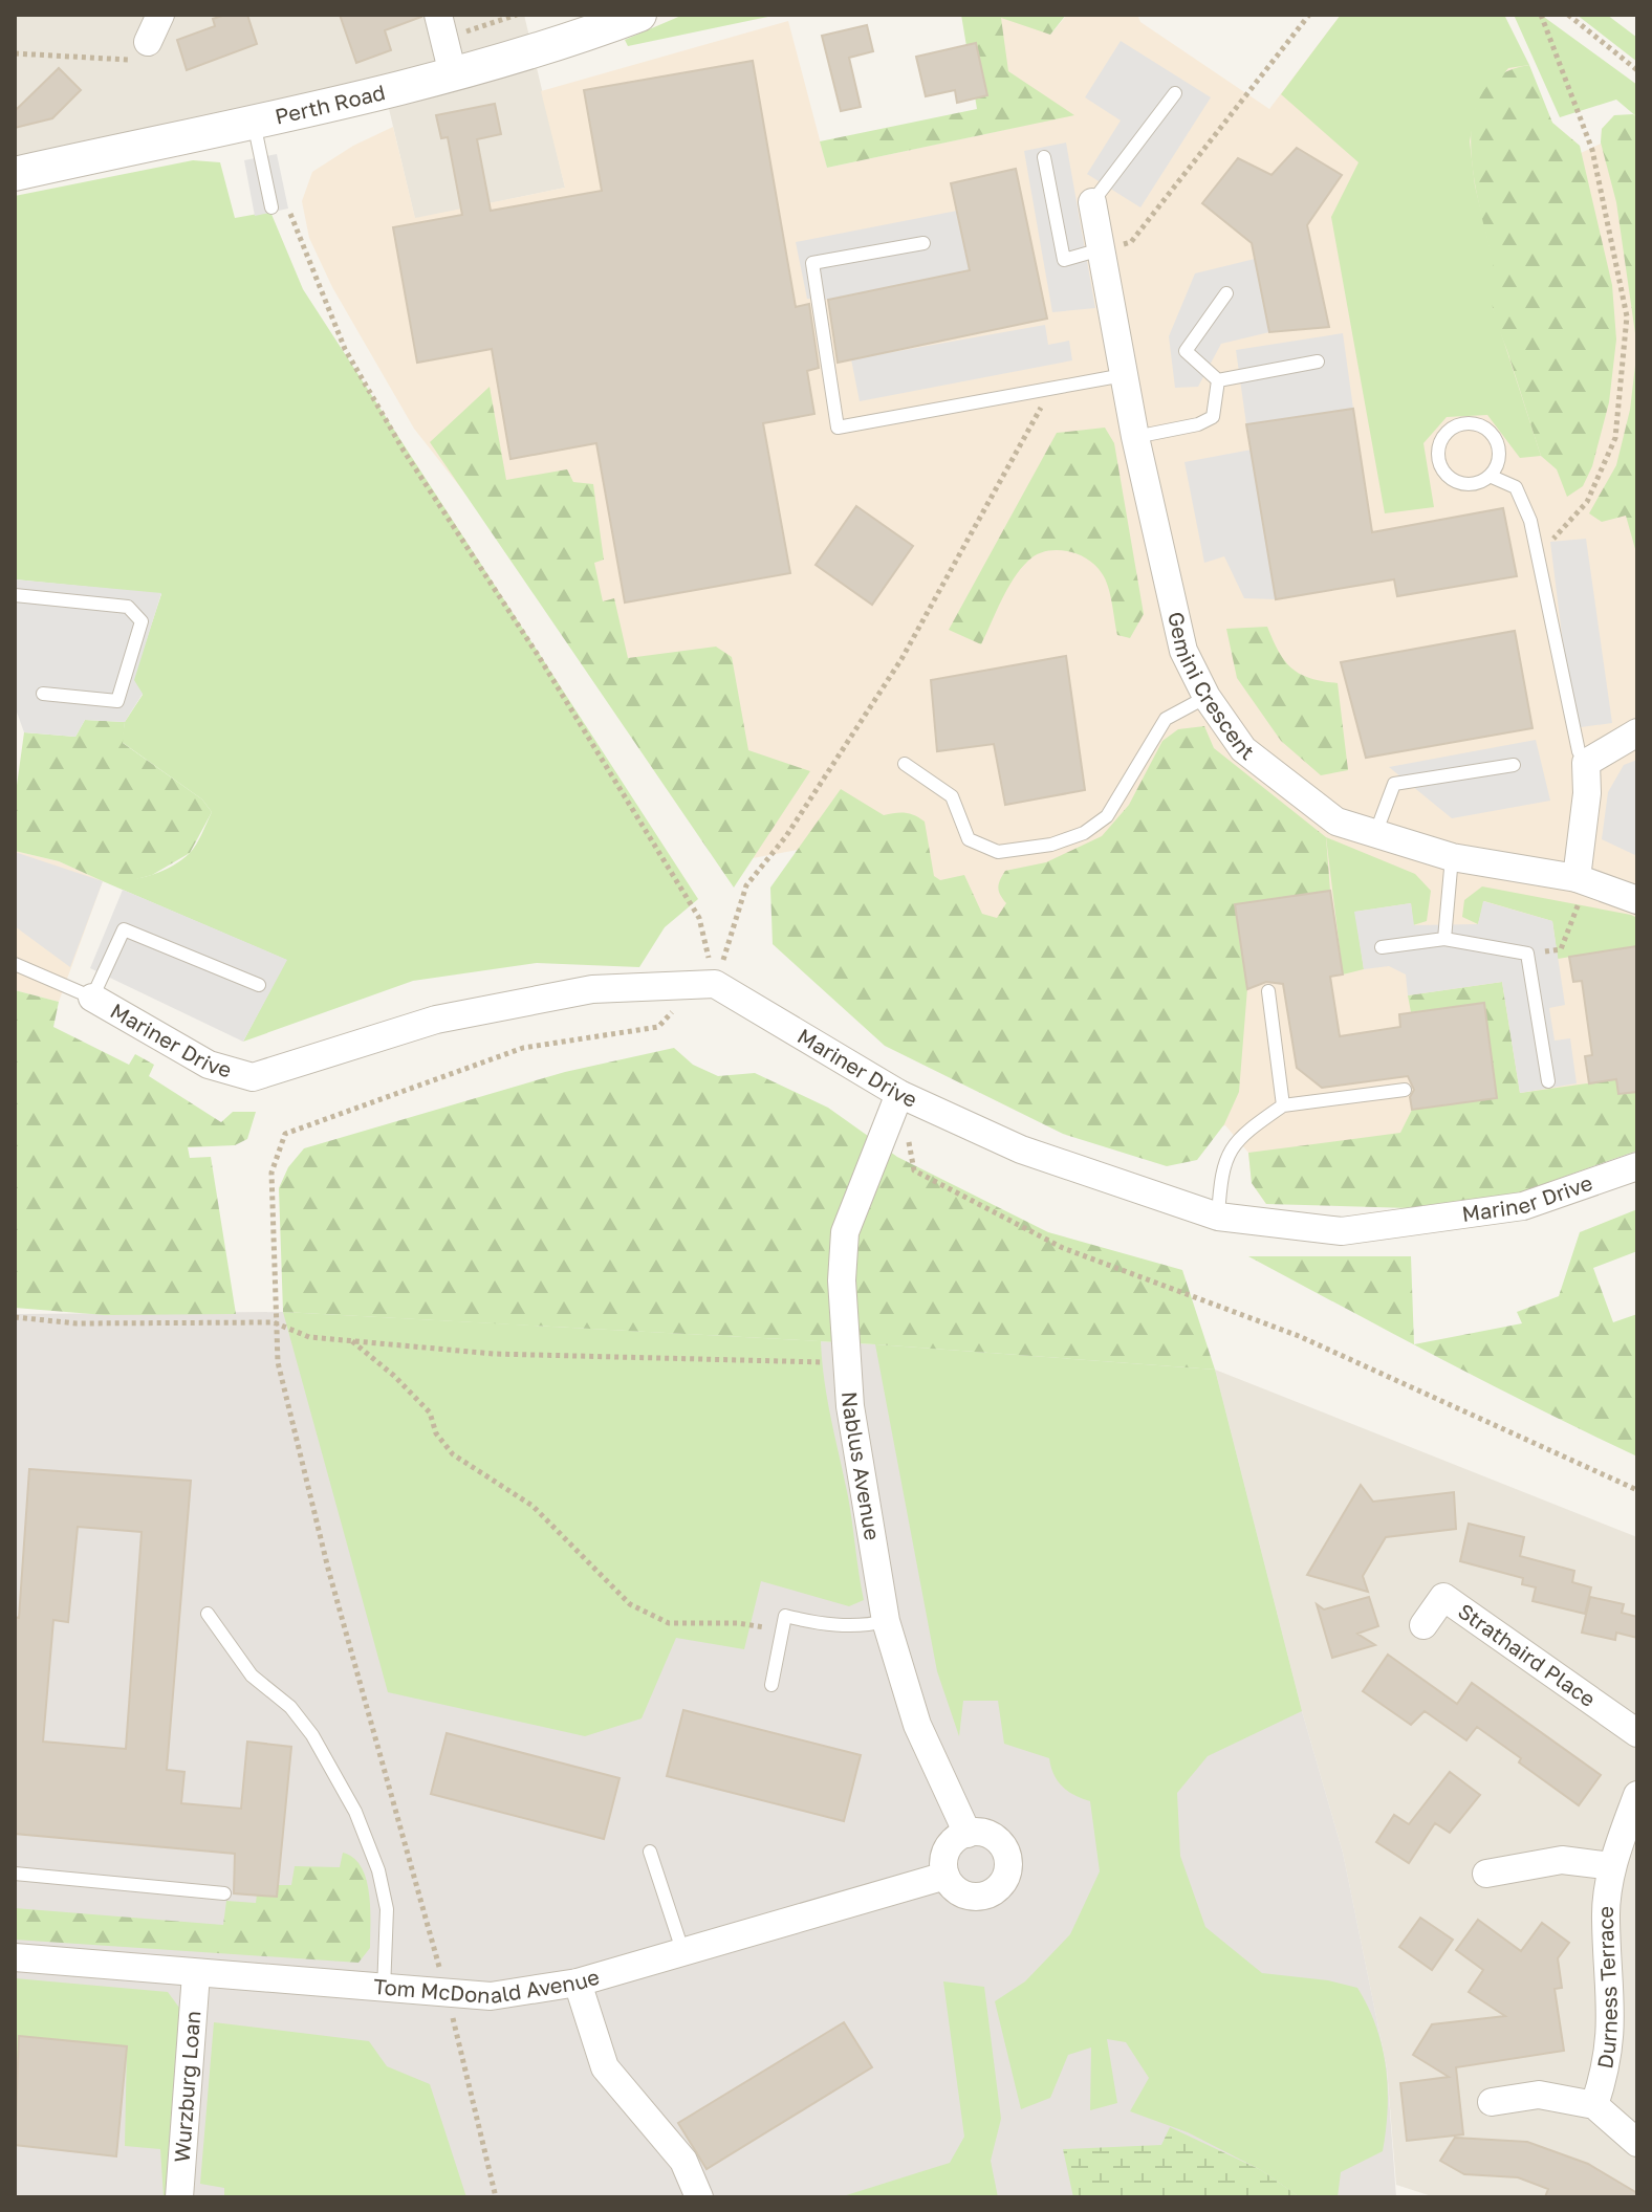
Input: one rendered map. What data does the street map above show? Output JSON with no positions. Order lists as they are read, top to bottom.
{
  "streets": {
    "street": [
      "Perth Road",
      "Gemini Crescent",
      "Mariner Drive",
      "Nablus Avenue",
      "Strathaird Place",
      "Tom McDonald Avenue",
      "Durness Terrace",
      "Wurzburg Loan"
    ]
  },
  "crossings": [
    ["Mariner Drive", "Nablus Avenue"],
    ["Nablus Avenue", "Tom McDonald Avenue"],
    ["Tom McDonald Avenue", "Wurzburg Loan"]
  ]
}
